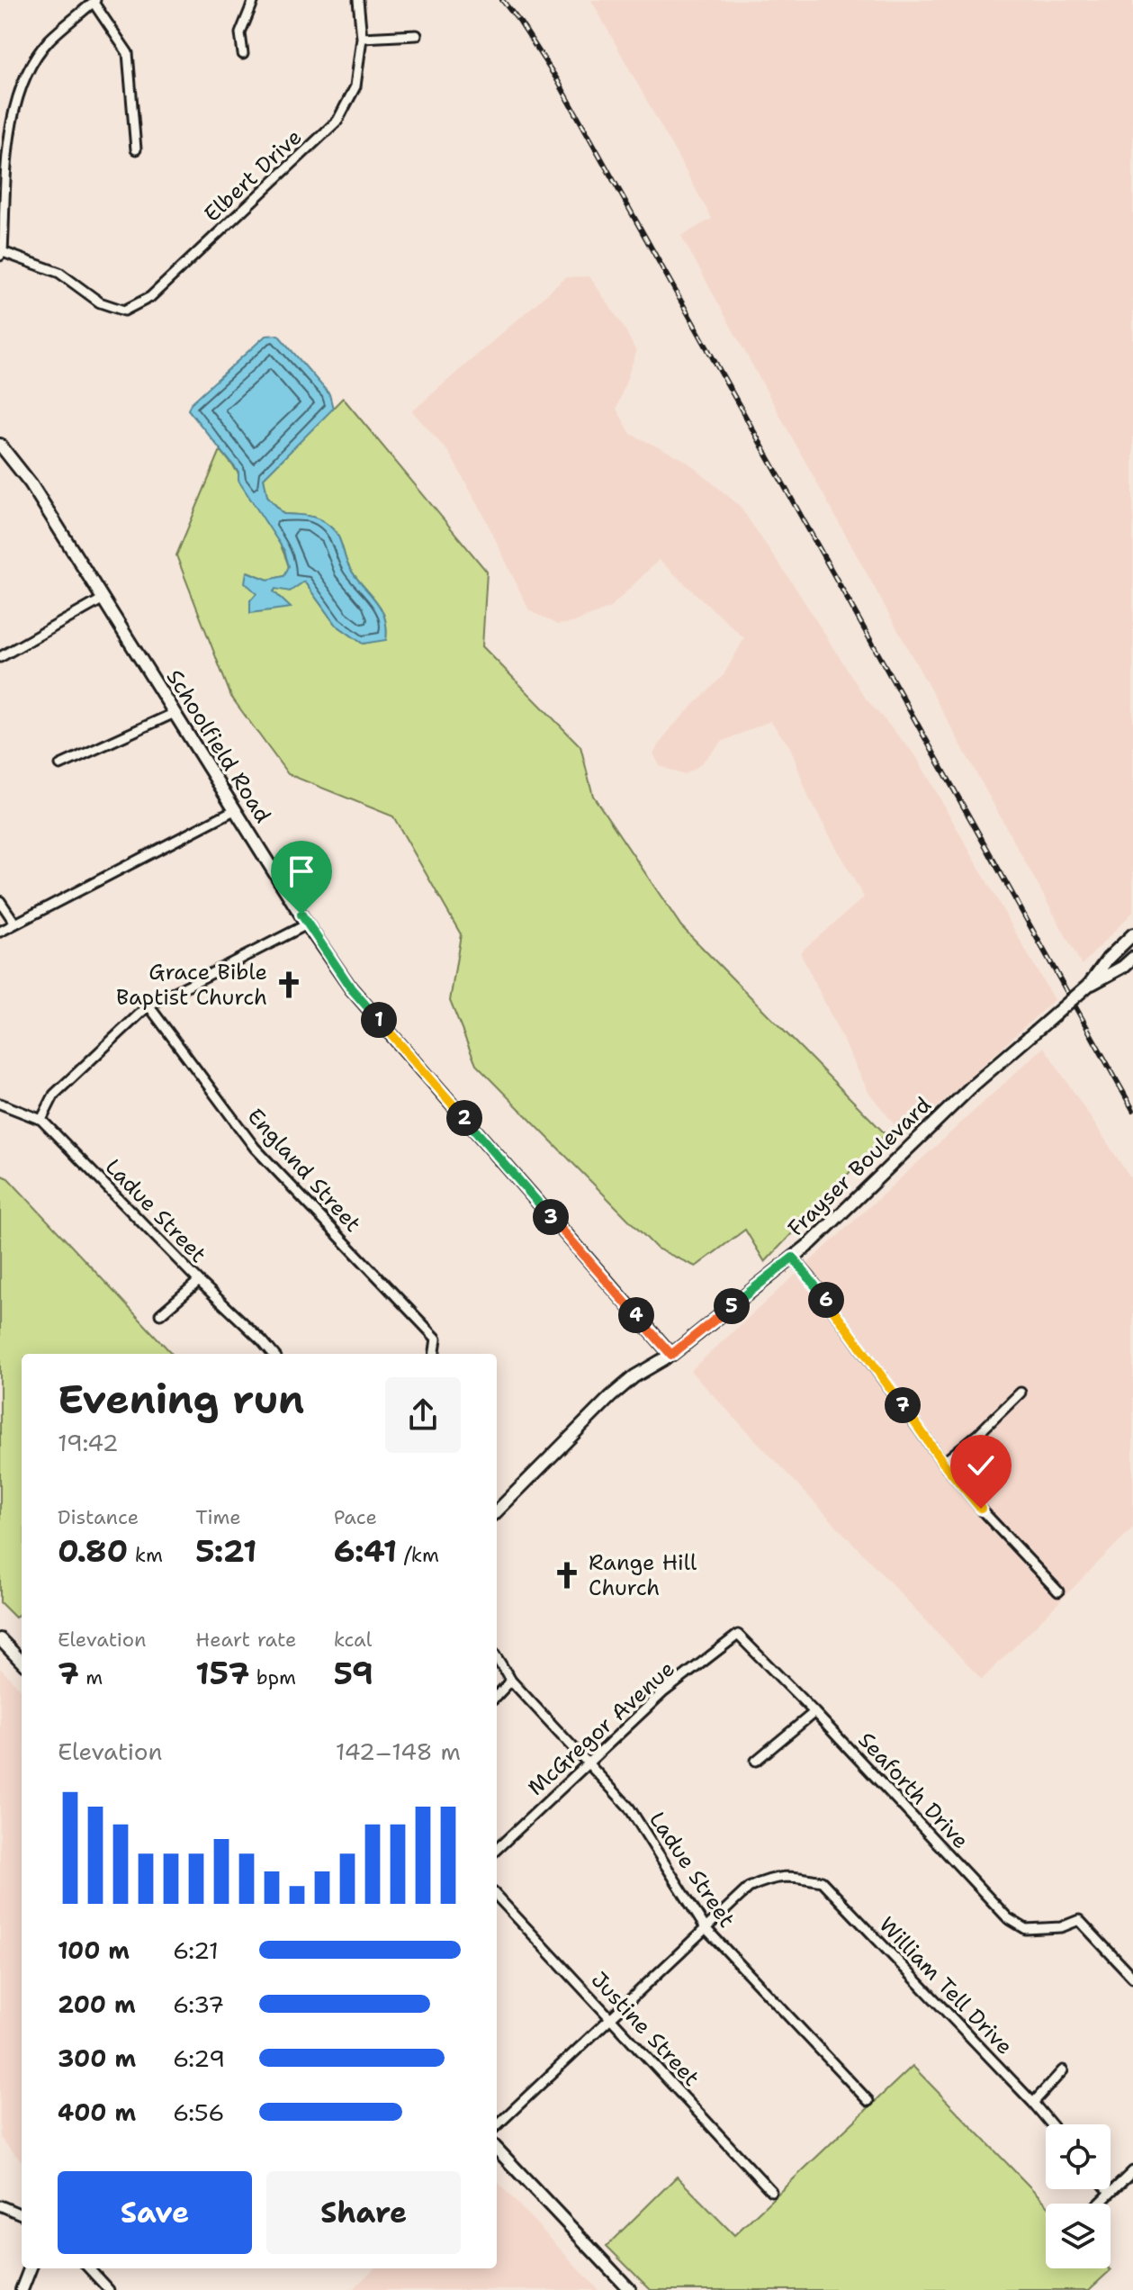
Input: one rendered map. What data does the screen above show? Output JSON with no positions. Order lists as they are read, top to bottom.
{
  "streets": {
    "main road": ["Schoolfield Road", "Frayser Boulevard"],
    "street": [
      "Elbert Drive",
      "England Street",
      "Ladue Street",
      "McGregor Avenue",
      "Seaforth Drive",
      "William Tell Drive",
      "Justine Street"
    ]
  },
  "crossings": [
    ["Schoolfield Road", "Frayser Boulevard"],
    ["Ladue Street", "McGregor Avenue"],
    ["Ladue Street", "William Tell Drive"],
    ["McGregor Avenue", "Seaforth Drive"]
  ],
  "places": {
    "church": ["Grace Bible Baptist Church", "Range Hill Church"]
  },
  "page": {
    "pins": [
      "1",
      "2",
      "3",
      "6",
      "5",
      "4",
      "7"
    ],
    "heading": ["Evening run", "19:42"],
    "stats": [
      ["Distance", "0.80 km"],
      ["Time", "5:21"],
      ["Pace", "6:41 /km"],
      ["Elevation", "7 m"],
      ["Heart rate", "157 bpm"],
      ["kcal", "59"]
    ],
    "chart": ["Elevation", "142–148 m"],
    "list": [
      {
        "name": "100 m",
        "note": "6:21"
      },
      {
        "name": "200 m",
        "note": "6:37"
      },
      {
        "name": "300 m",
        "note": "6:29"
      },
      {
        "name": "400 m",
        "note": "6:56"
      }
    ],
    "buttons": ["Save", "Share"]
  }
}
